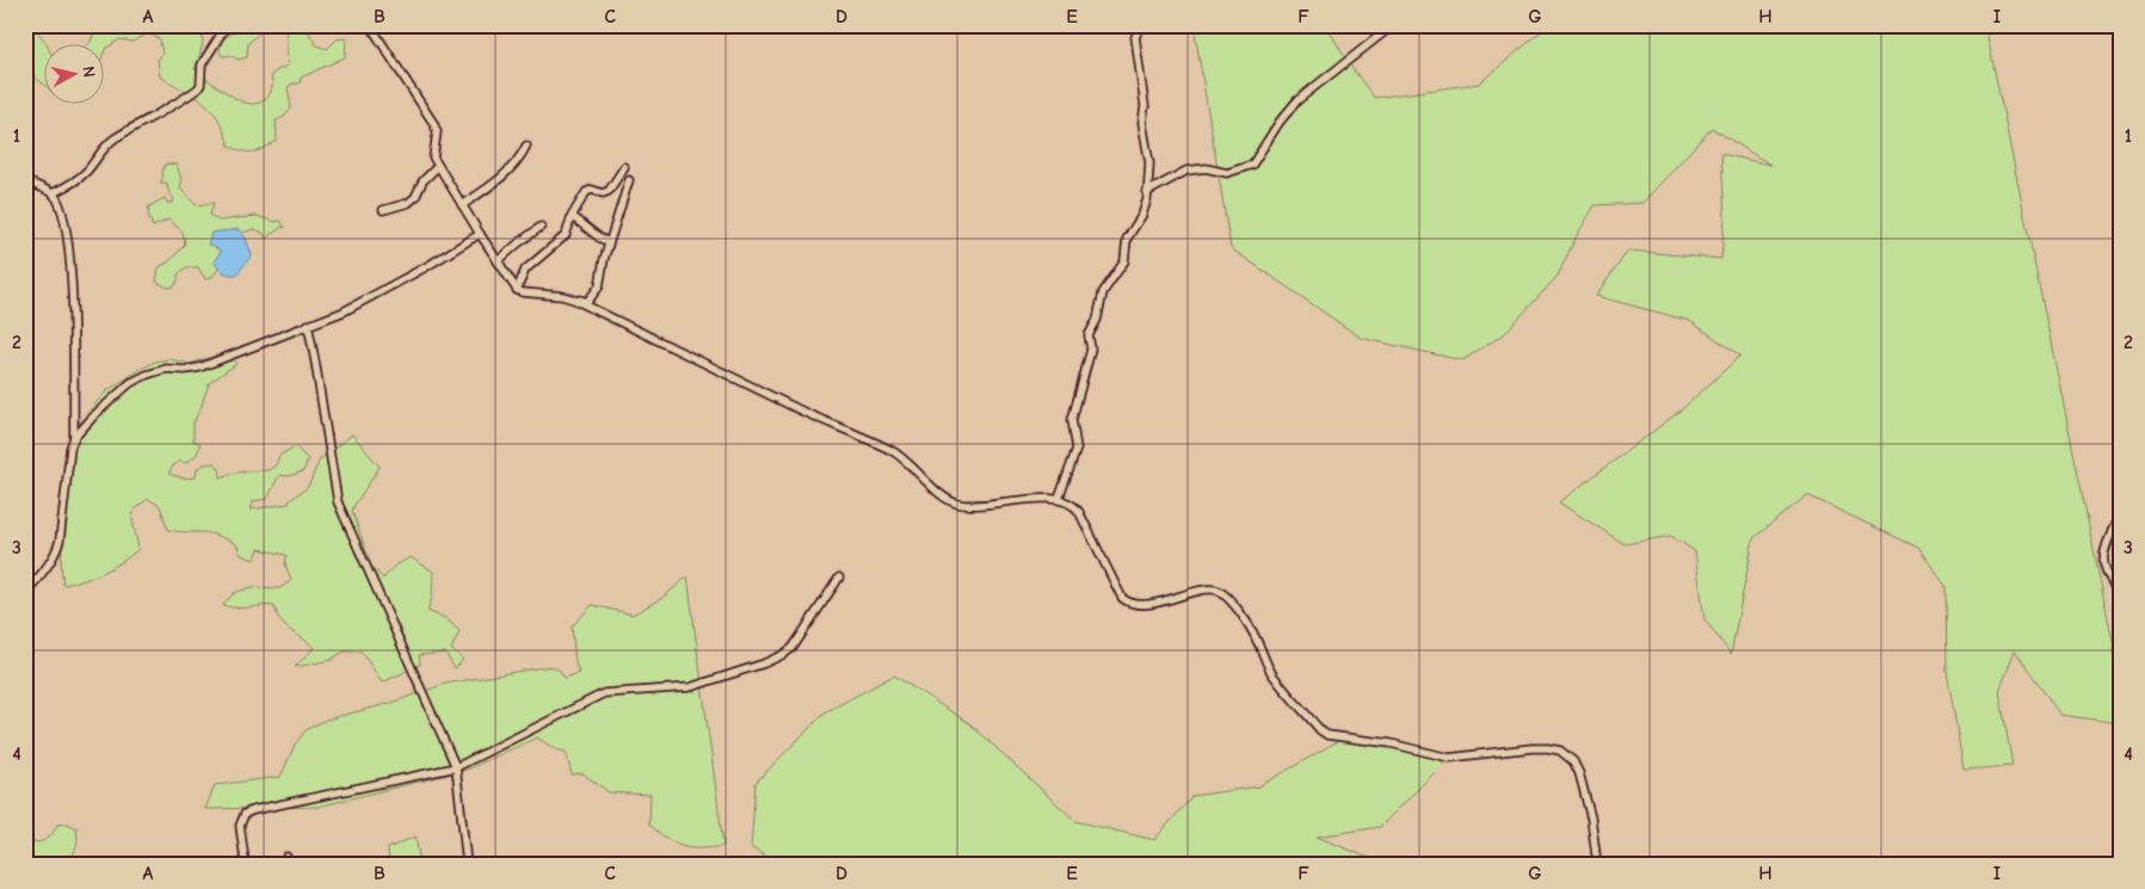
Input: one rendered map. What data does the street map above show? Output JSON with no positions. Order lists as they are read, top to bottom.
{
  "north": "right",
  "grid": {
    "columns": [
      "A",
      "B",
      "C",
      "D",
      "E",
      "F",
      "G",
      "H",
      "I"
    ],
    "rows": [
      "1",
      "2",
      "3",
      "4"
    ]
  }
}
